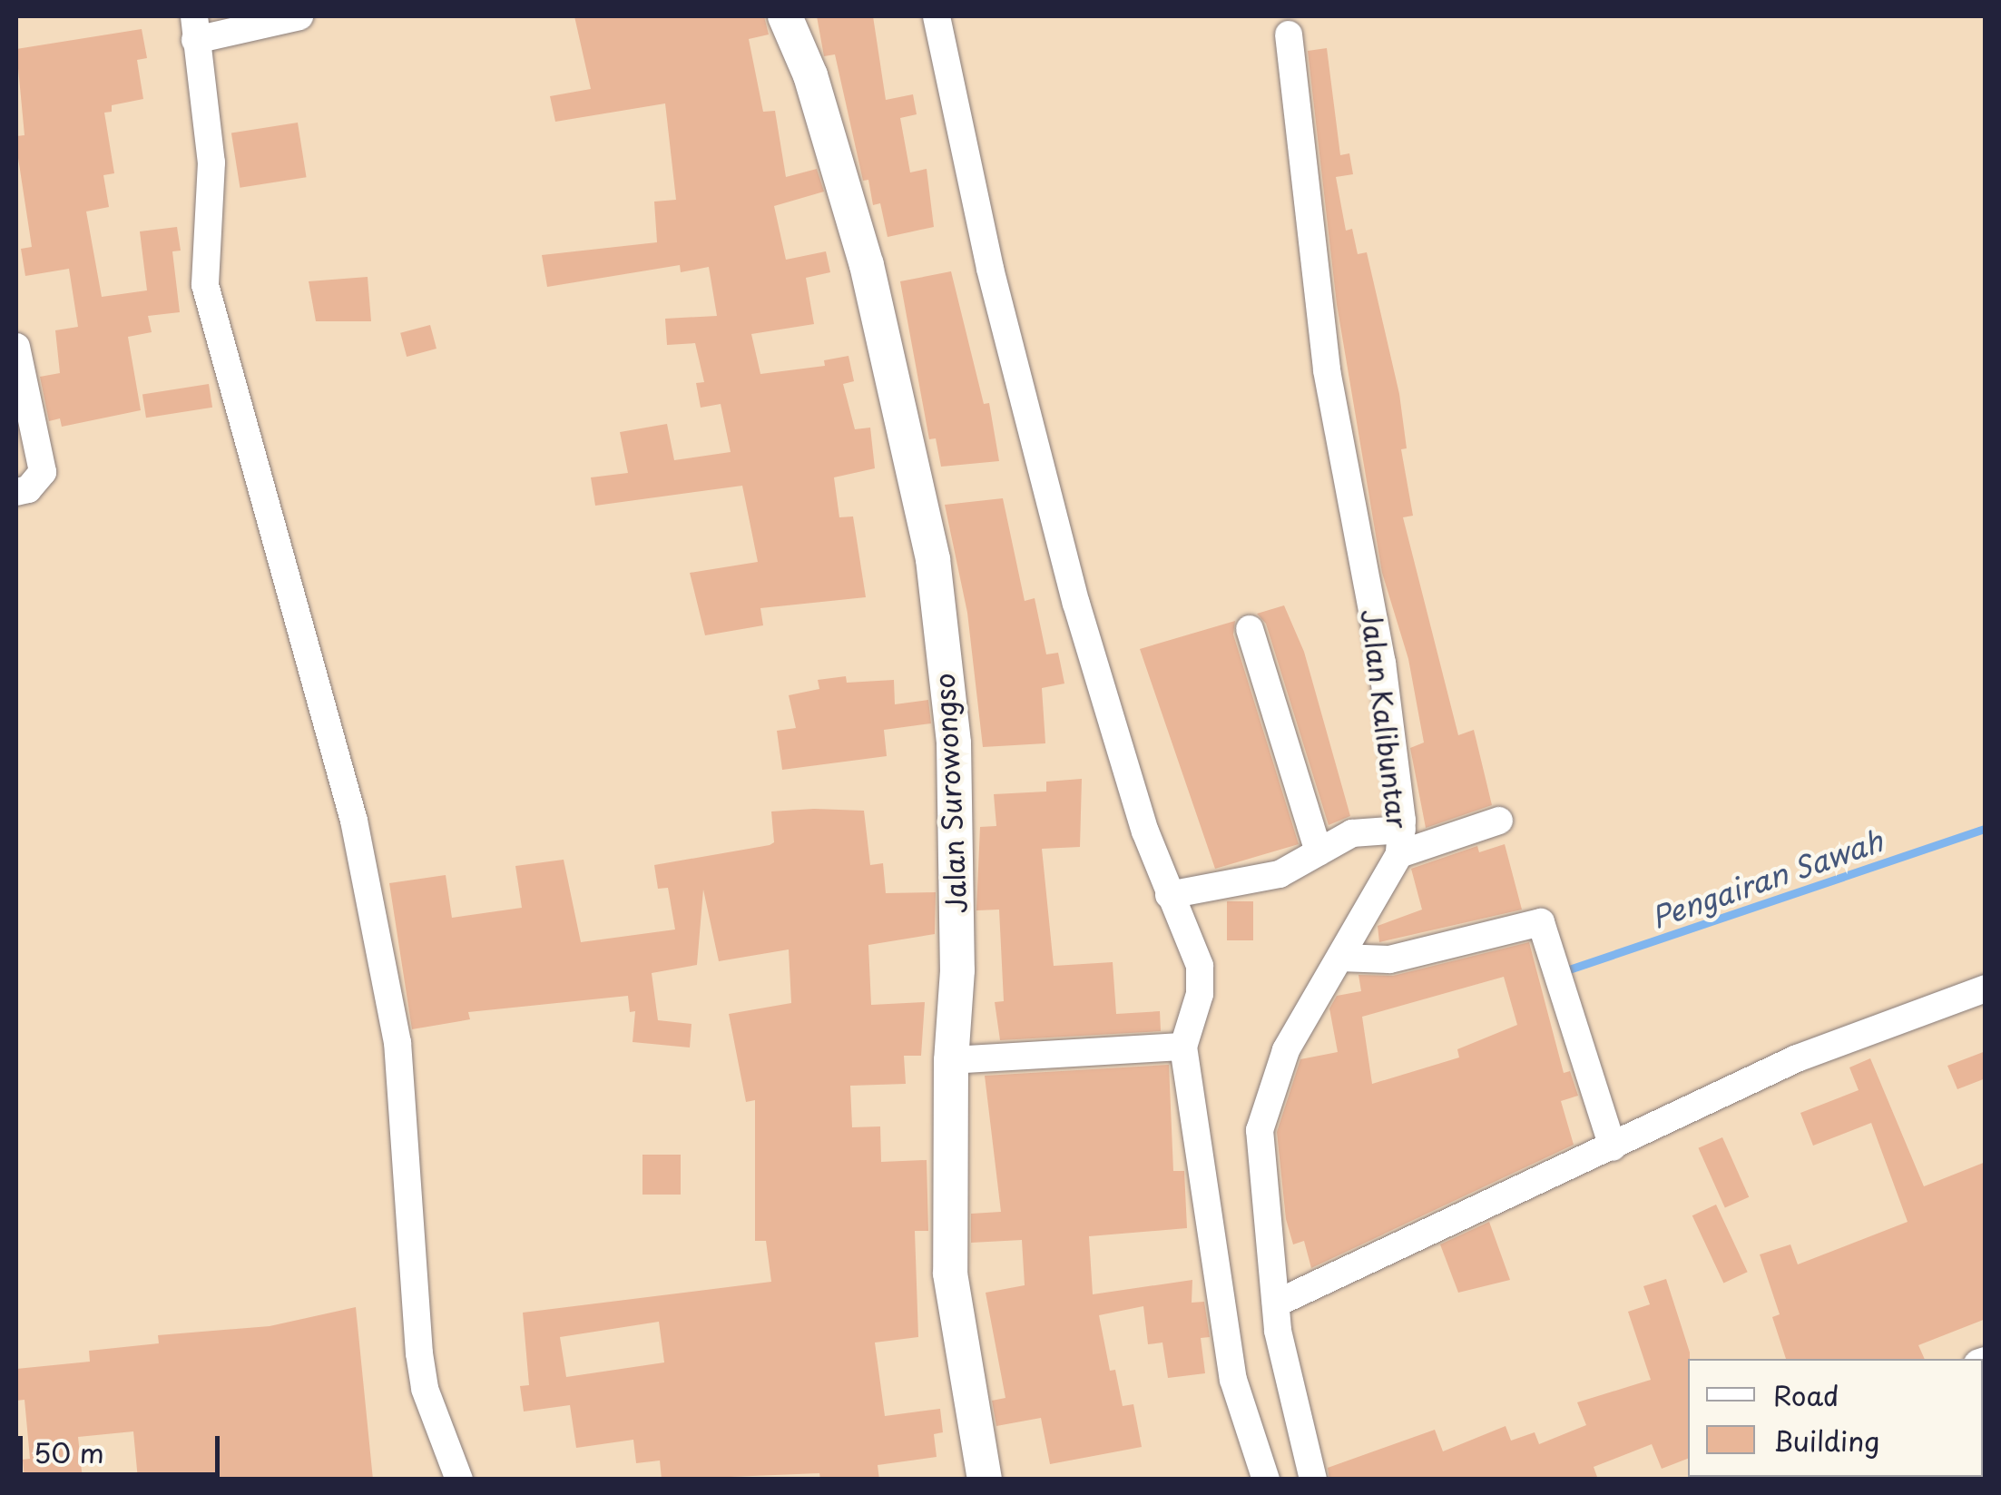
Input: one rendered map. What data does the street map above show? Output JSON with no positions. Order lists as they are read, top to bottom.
{
  "streets": {
    "street": ["Jalan Kalibuntar", "Jalan Surowongso"]
  },
  "water": ["Pengairan Sawah"],
  "legend": ["Road", "Building"],
  "scale_bar": "50 m"
}
